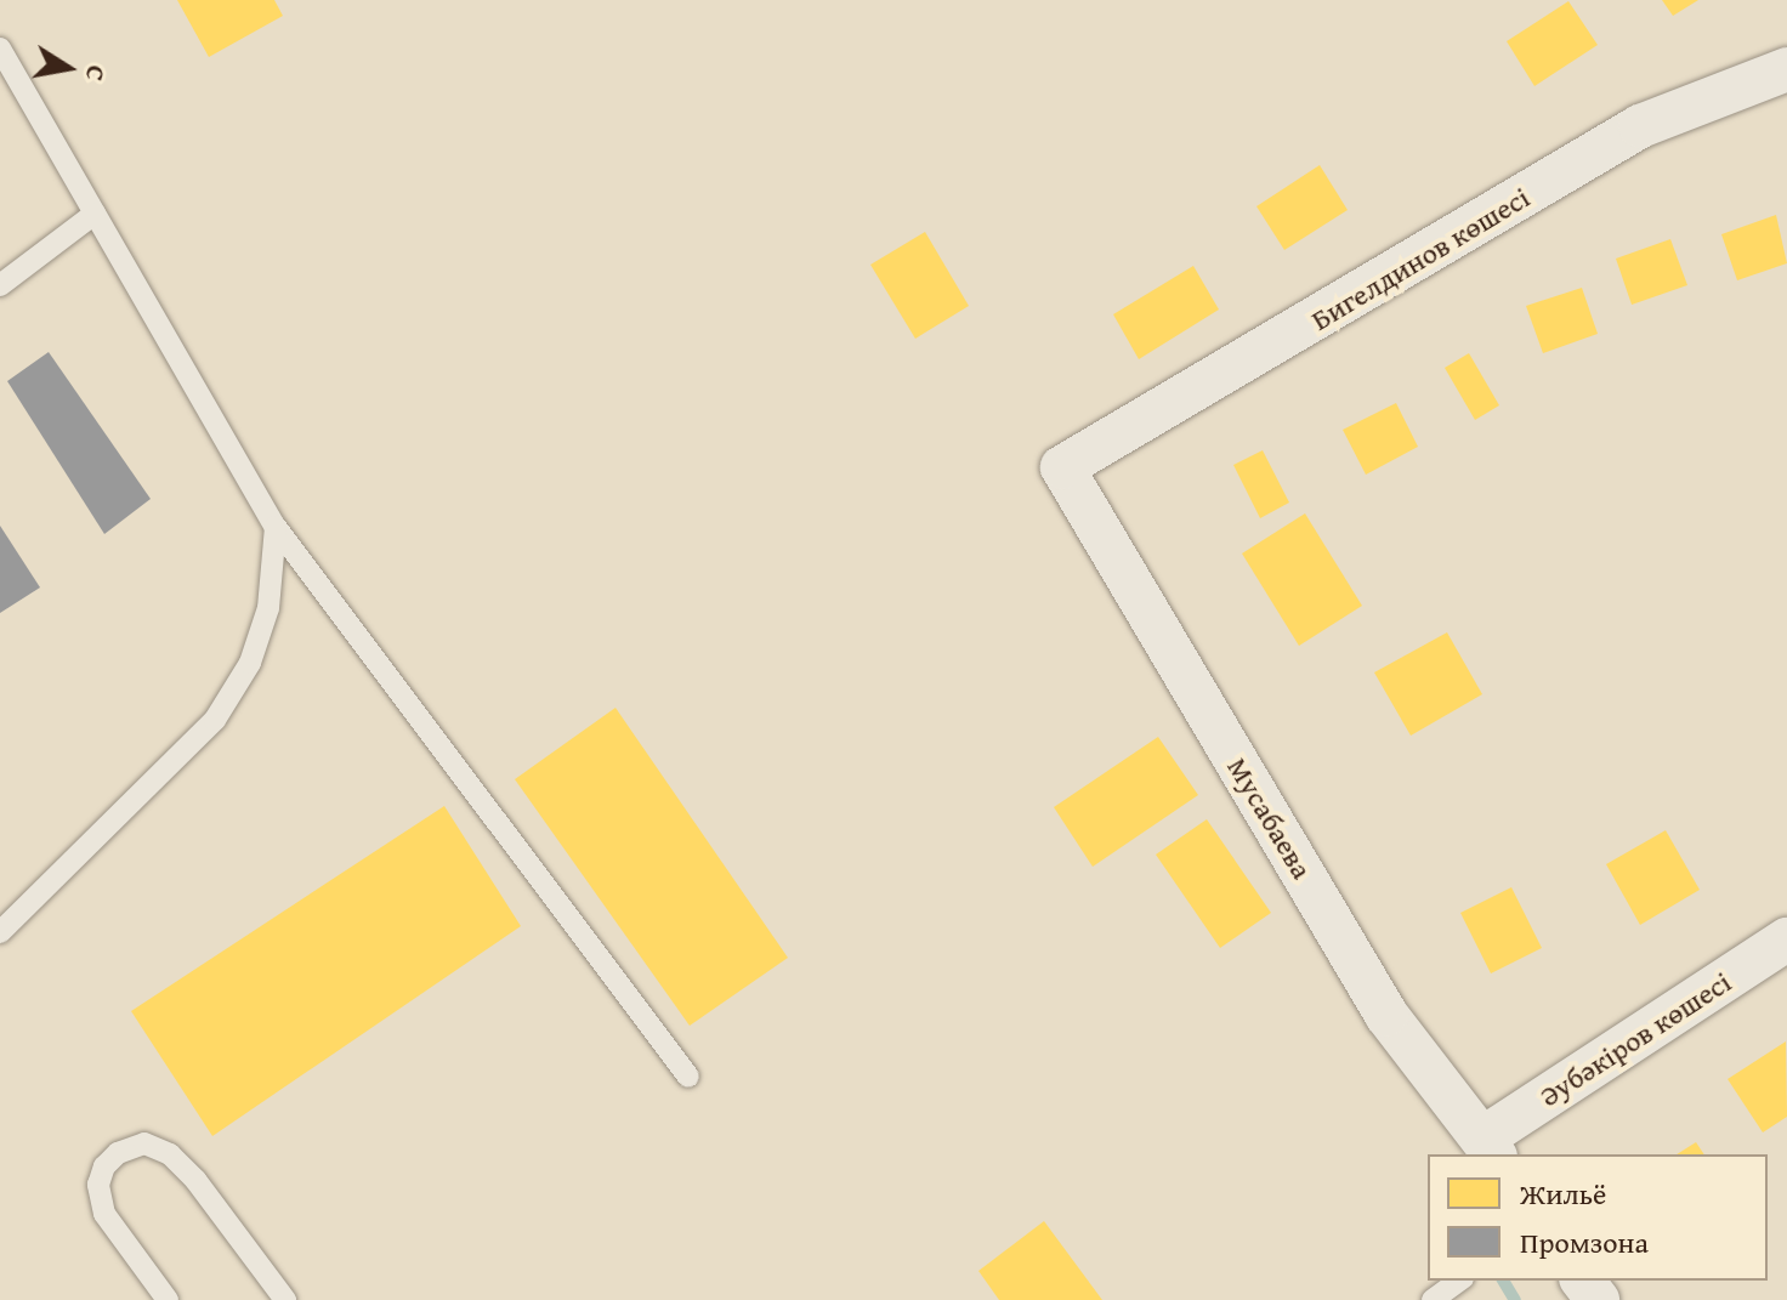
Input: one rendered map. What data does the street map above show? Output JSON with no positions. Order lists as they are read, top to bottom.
{
  "streets": {
    "street": ["Бигелдинов көшесі", "Мусабаева", "Әубәкіров көшесі"]
  },
  "crossings": [
    ["Бигелдинов көшесі", "Мусабаева"],
    ["Мусабаева", "Әубәкіров көшесі"]
  ],
  "legend": ["Жильё", "Промзона"],
  "north": "right"
}
